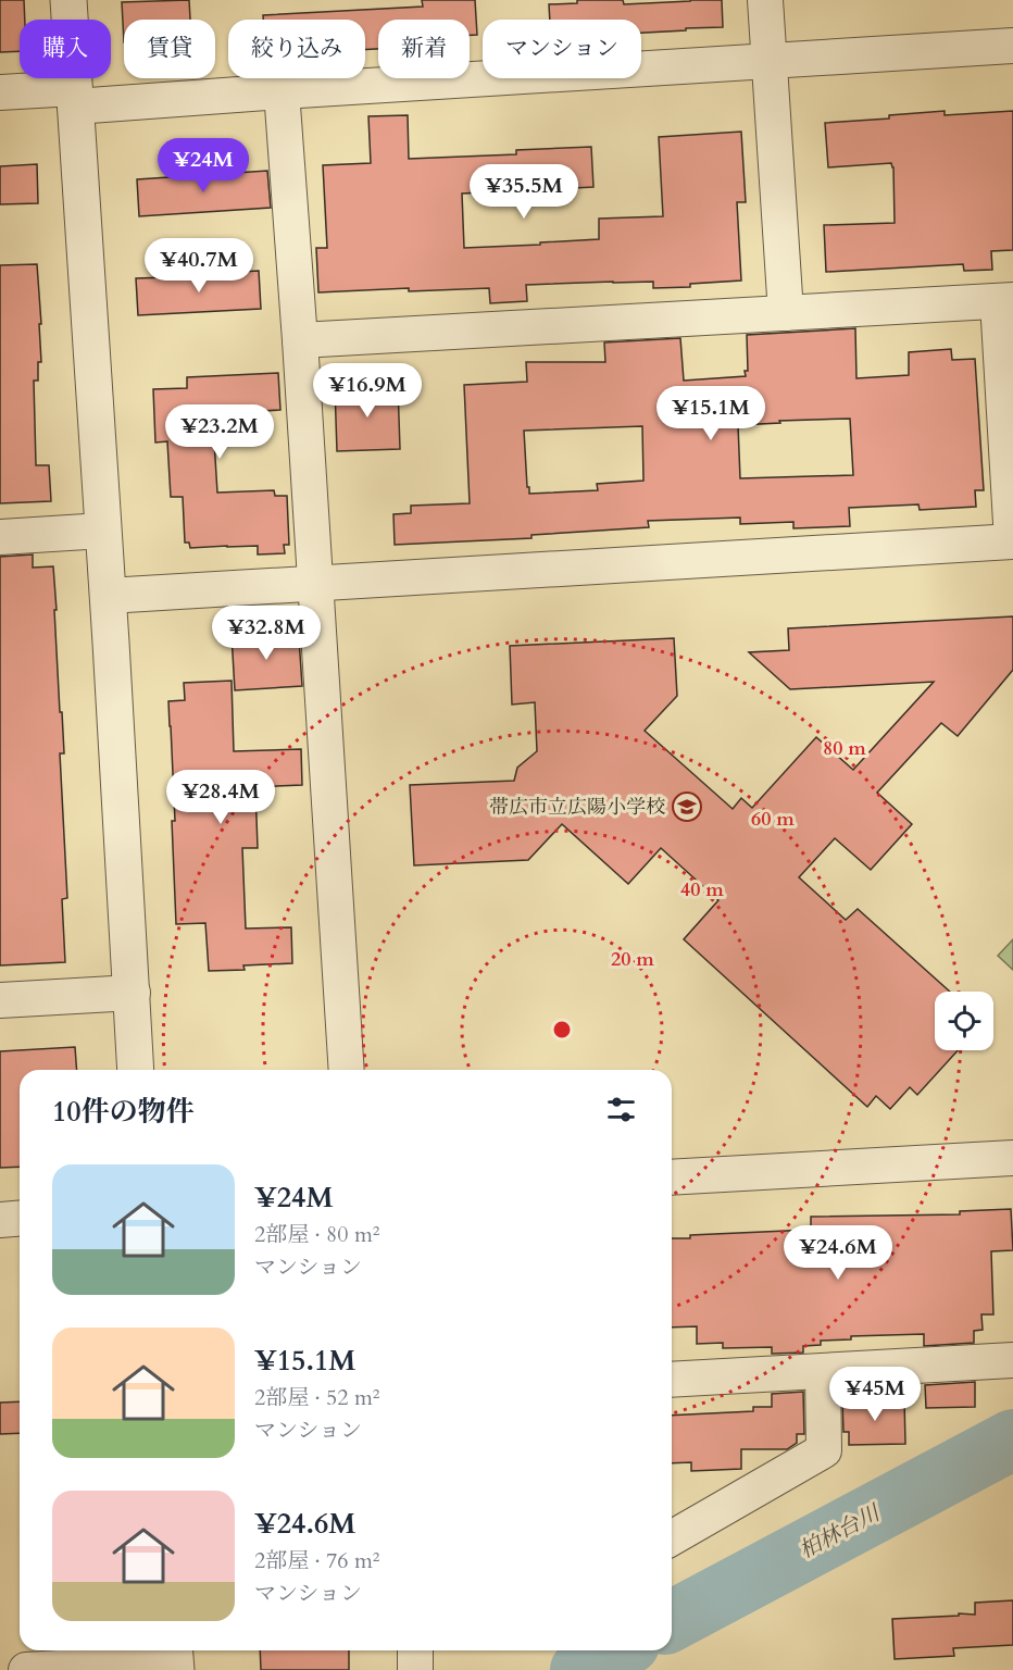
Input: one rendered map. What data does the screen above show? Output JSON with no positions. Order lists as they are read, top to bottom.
{
  "water": ["柏林台川"],
  "places": {
    "school or university": ["帯広市立広陽小学校"]
  },
  "page": {
    "chip": [
      "購入",
      "賃貸",
      "絞り込み",
      "新着",
      "マンション"
    ],
    "price": [
      "¥24M",
      "¥35.5M",
      "¥40.7M",
      "¥16.9M",
      "¥15.1M",
      "¥23.2M",
      "¥32.8M",
      "¥28.4M",
      "¥24.6M",
      "¥45M"
    ],
    "heading": "10件の物件",
    "list": [
      {
        "name": "¥24M",
        "note": "2部屋 · 80 m² · マンション"
      },
      {
        "name": "¥15.1M",
        "note": "2部屋 · 52 m² · マンション"
      },
      {
        "name": "¥24.6M",
        "note": "2部屋 · 76 m² · マンション"
      }
    ]
  },
  "rings": [
    "80 m",
    "60 m",
    "40 m",
    "20 m"
  ]
}
